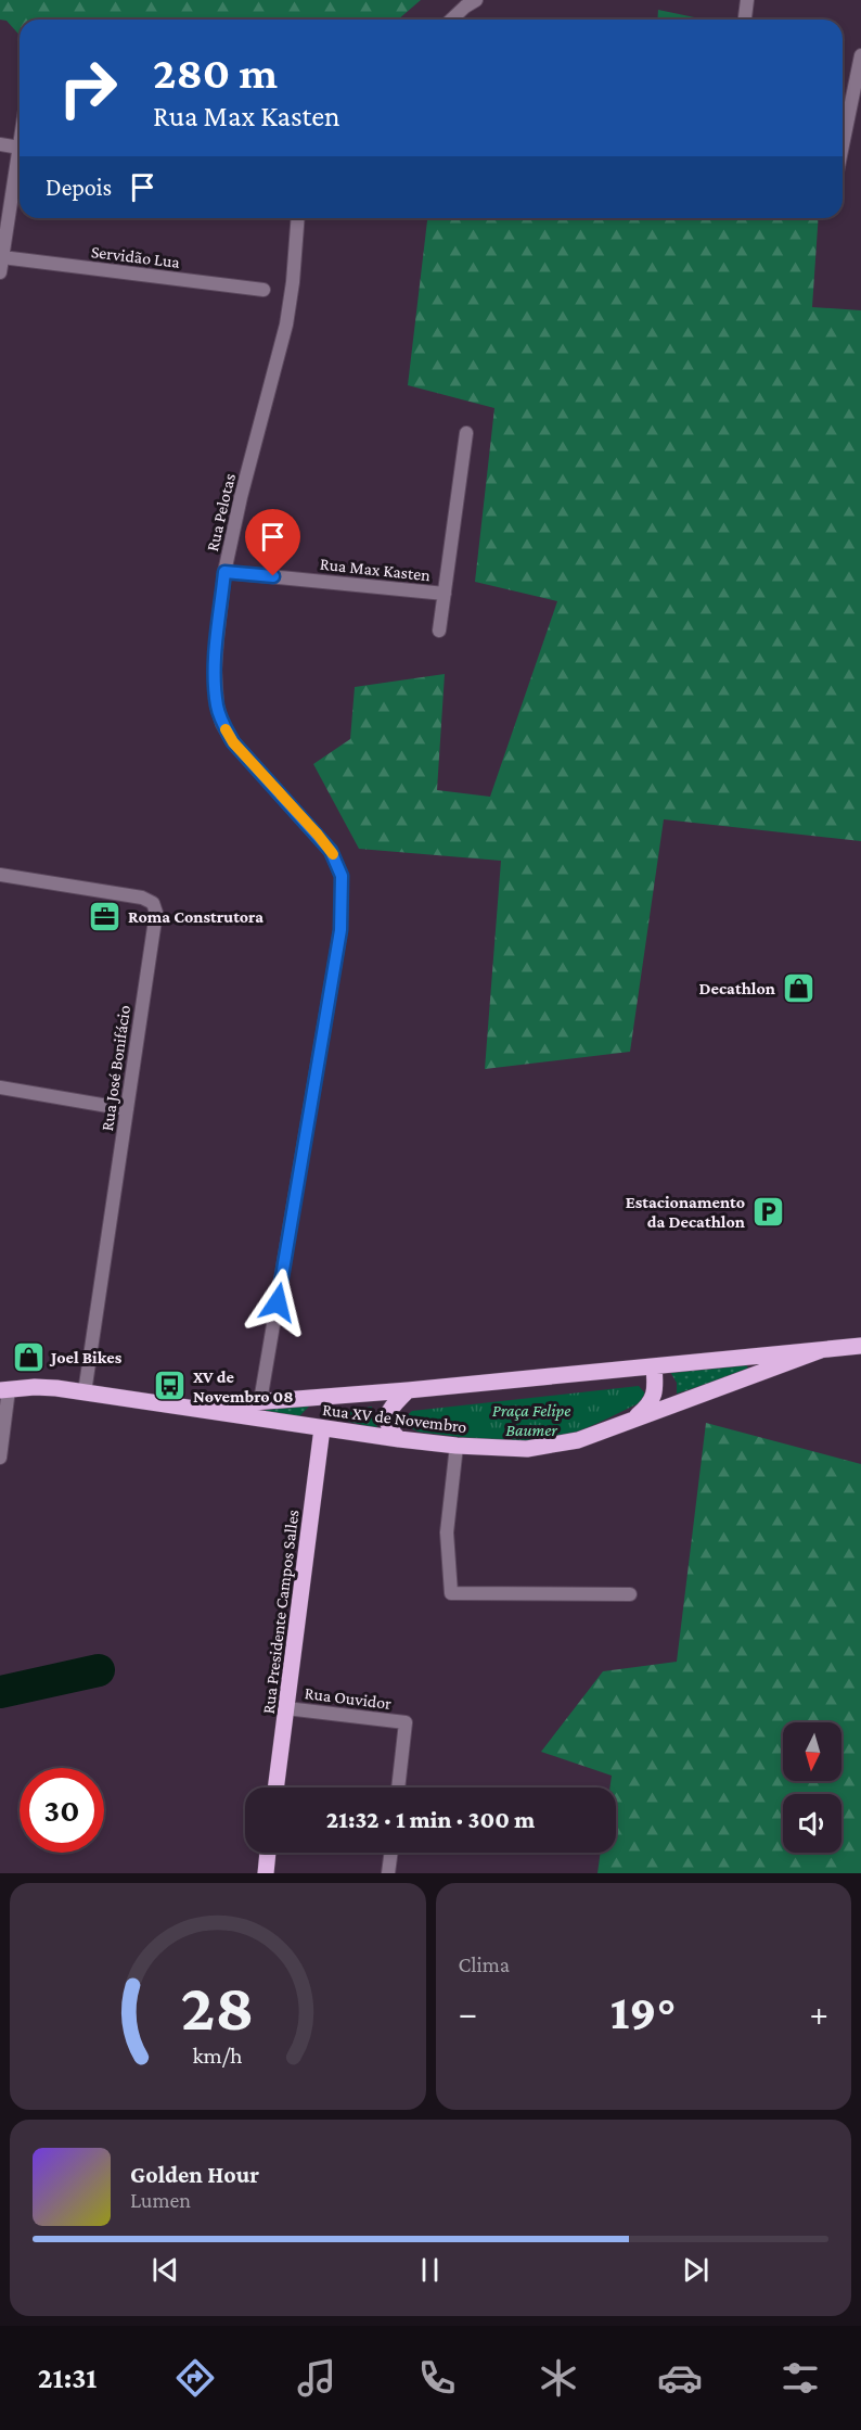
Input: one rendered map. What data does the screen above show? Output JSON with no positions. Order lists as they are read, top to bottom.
{
  "streets": {
    "main road": ["Rua XV de Novembro", "Rua Presidente Campos Salles"],
    "street": [
      "Servidão Lua",
      "Rua Pelotas",
      "Rua Max Kasten",
      "Rua José Bonifácio",
      "Rua Ouvidor"
    ]
  },
  "crossings": [
    ["Rua Pelotas", "Rua Max Kasten"],
    ["Rua Pelotas", "Rua XV de Novembro"],
    ["Rua José Bonifácio", "Rua XV de Novembro"],
    ["Rua XV de Novembro", "Rua Presidente Campos Salles"],
    ["Rua Presidente Campos Salles", "Rua Ouvidor"]
  ],
  "parks": ["Praça Felipe Baumer"],
  "places": {
    "office": ["Roma Construtora"],
    "shop": ["Decathlon", "Joel Bikes"],
    "parking": ["Estacionamento da Decathlon"],
    "bus stop": ["XV de Novembro 08"]
  },
  "north": "bottom",
  "page": {
    "turn": ["280 m", "Rua Max Kasten"],
    "then": "Depois",
    "limit": "30",
    "trip": "21:32 · 1 min · 300 m",
    "tile": "Clima",
    "heat": ["−", "19°", "+"],
    "song": ["Golden Hour", "Lumen"],
    "tabs": "21:31",
    "gauge": ["28", "km/h"]
  }
}
